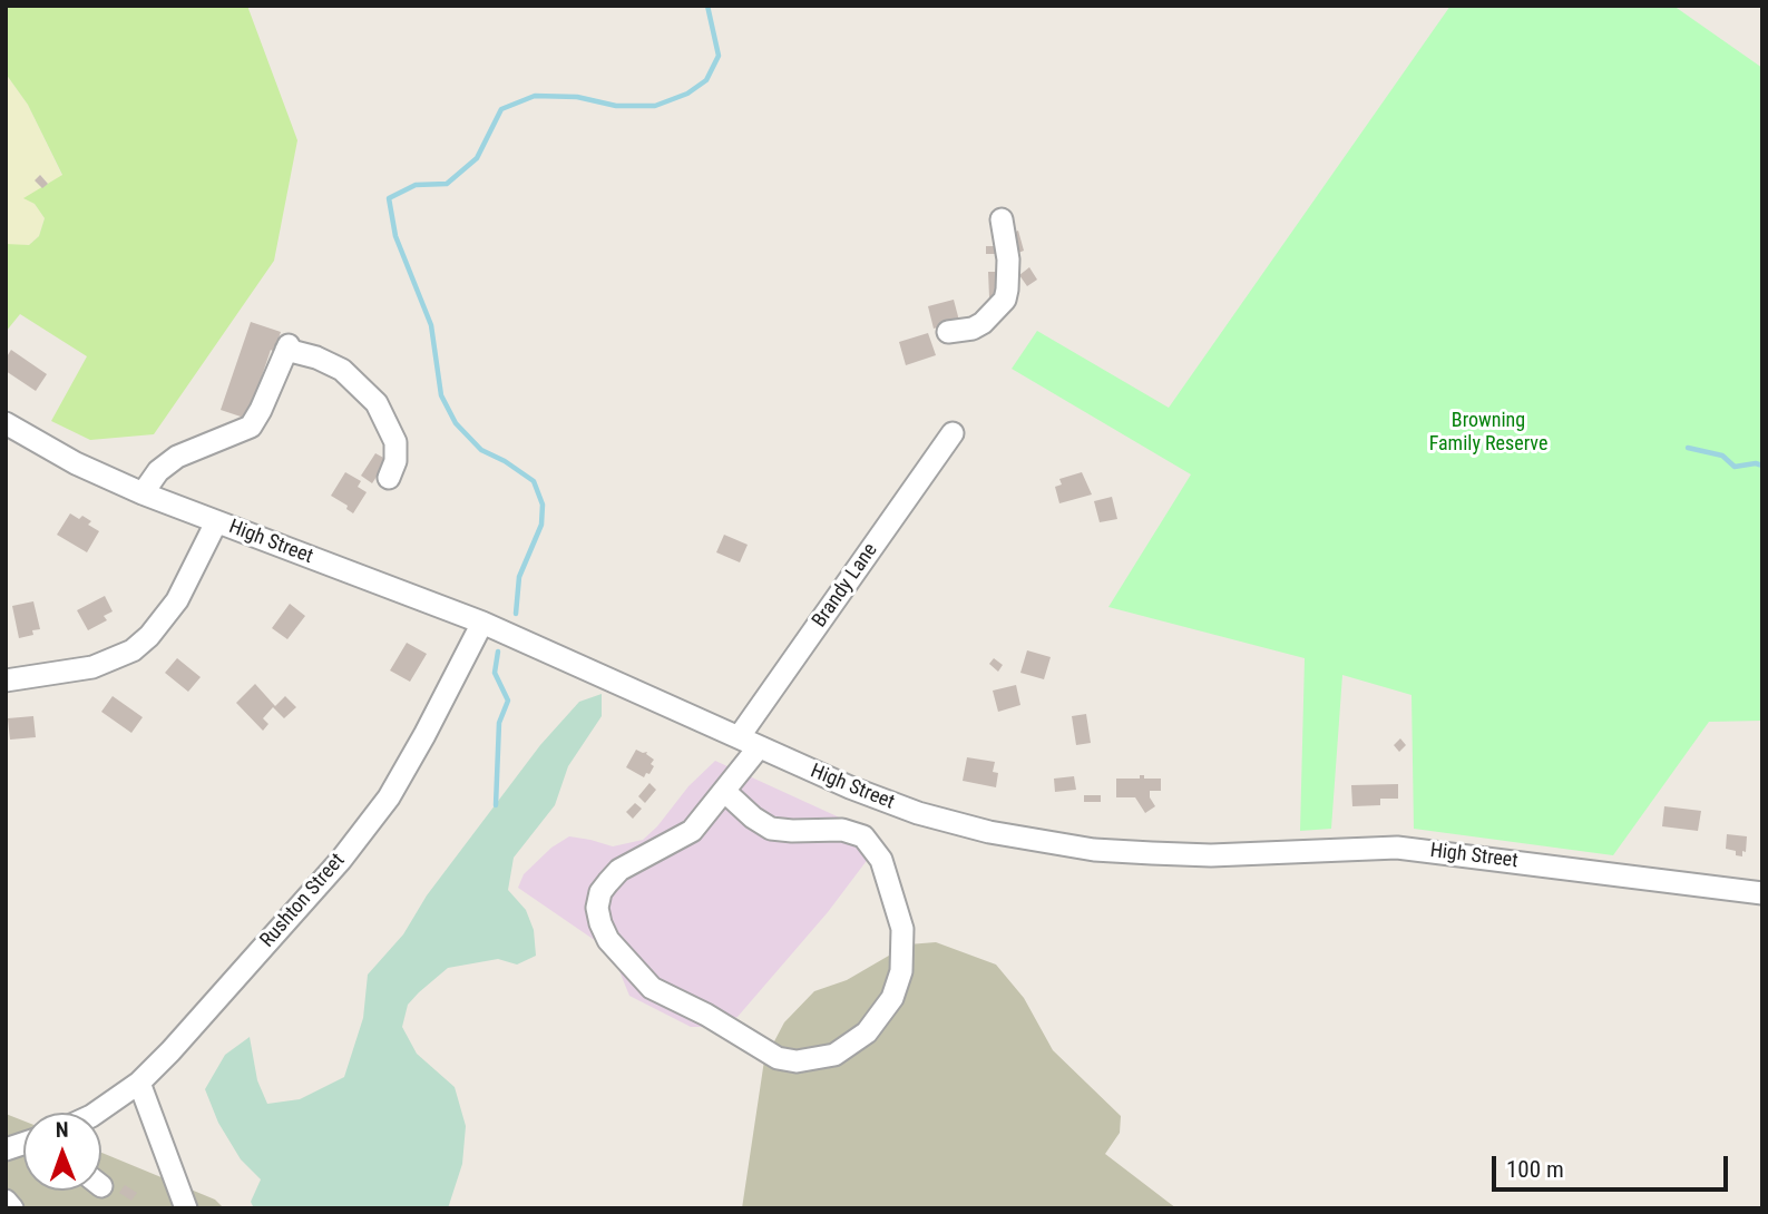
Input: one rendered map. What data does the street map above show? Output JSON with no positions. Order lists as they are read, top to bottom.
{
  "streets": {
    "street": ["High Street", "Brandy Lane", "Rushton Street"]
  },
  "crossings": [
    ["High Street", "Brandy Lane"],
    ["High Street", "Rushton Street"]
  ],
  "parks": ["Browning Family Reserve"],
  "scale_bar": "100 m",
  "north": "top"
}
